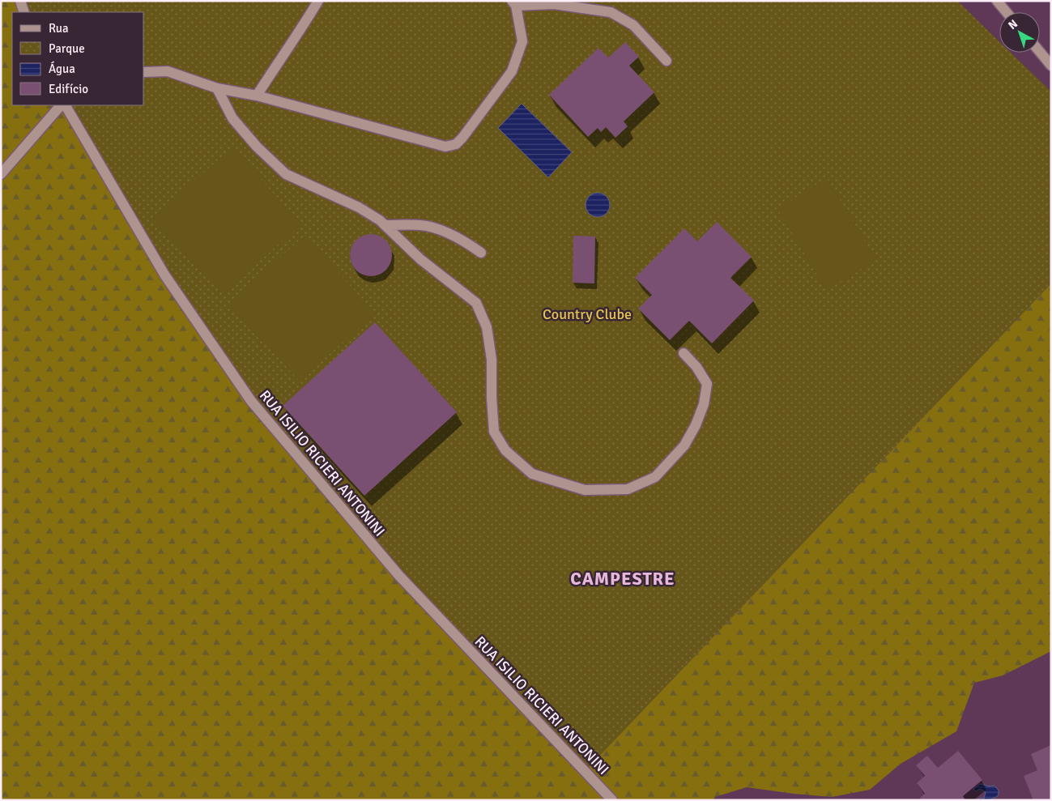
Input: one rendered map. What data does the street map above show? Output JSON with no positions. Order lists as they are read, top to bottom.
{
  "streets": {
    "street": ["RUA ISILIO RICIERI ANTONINI"]
  },
  "districts": ["CAMPESTRE"],
  "parks": ["Country Clube"],
  "legend": [
    "Rua",
    "Parque",
    "Água",
    "Edifício"
  ],
  "north": "top left"
}
